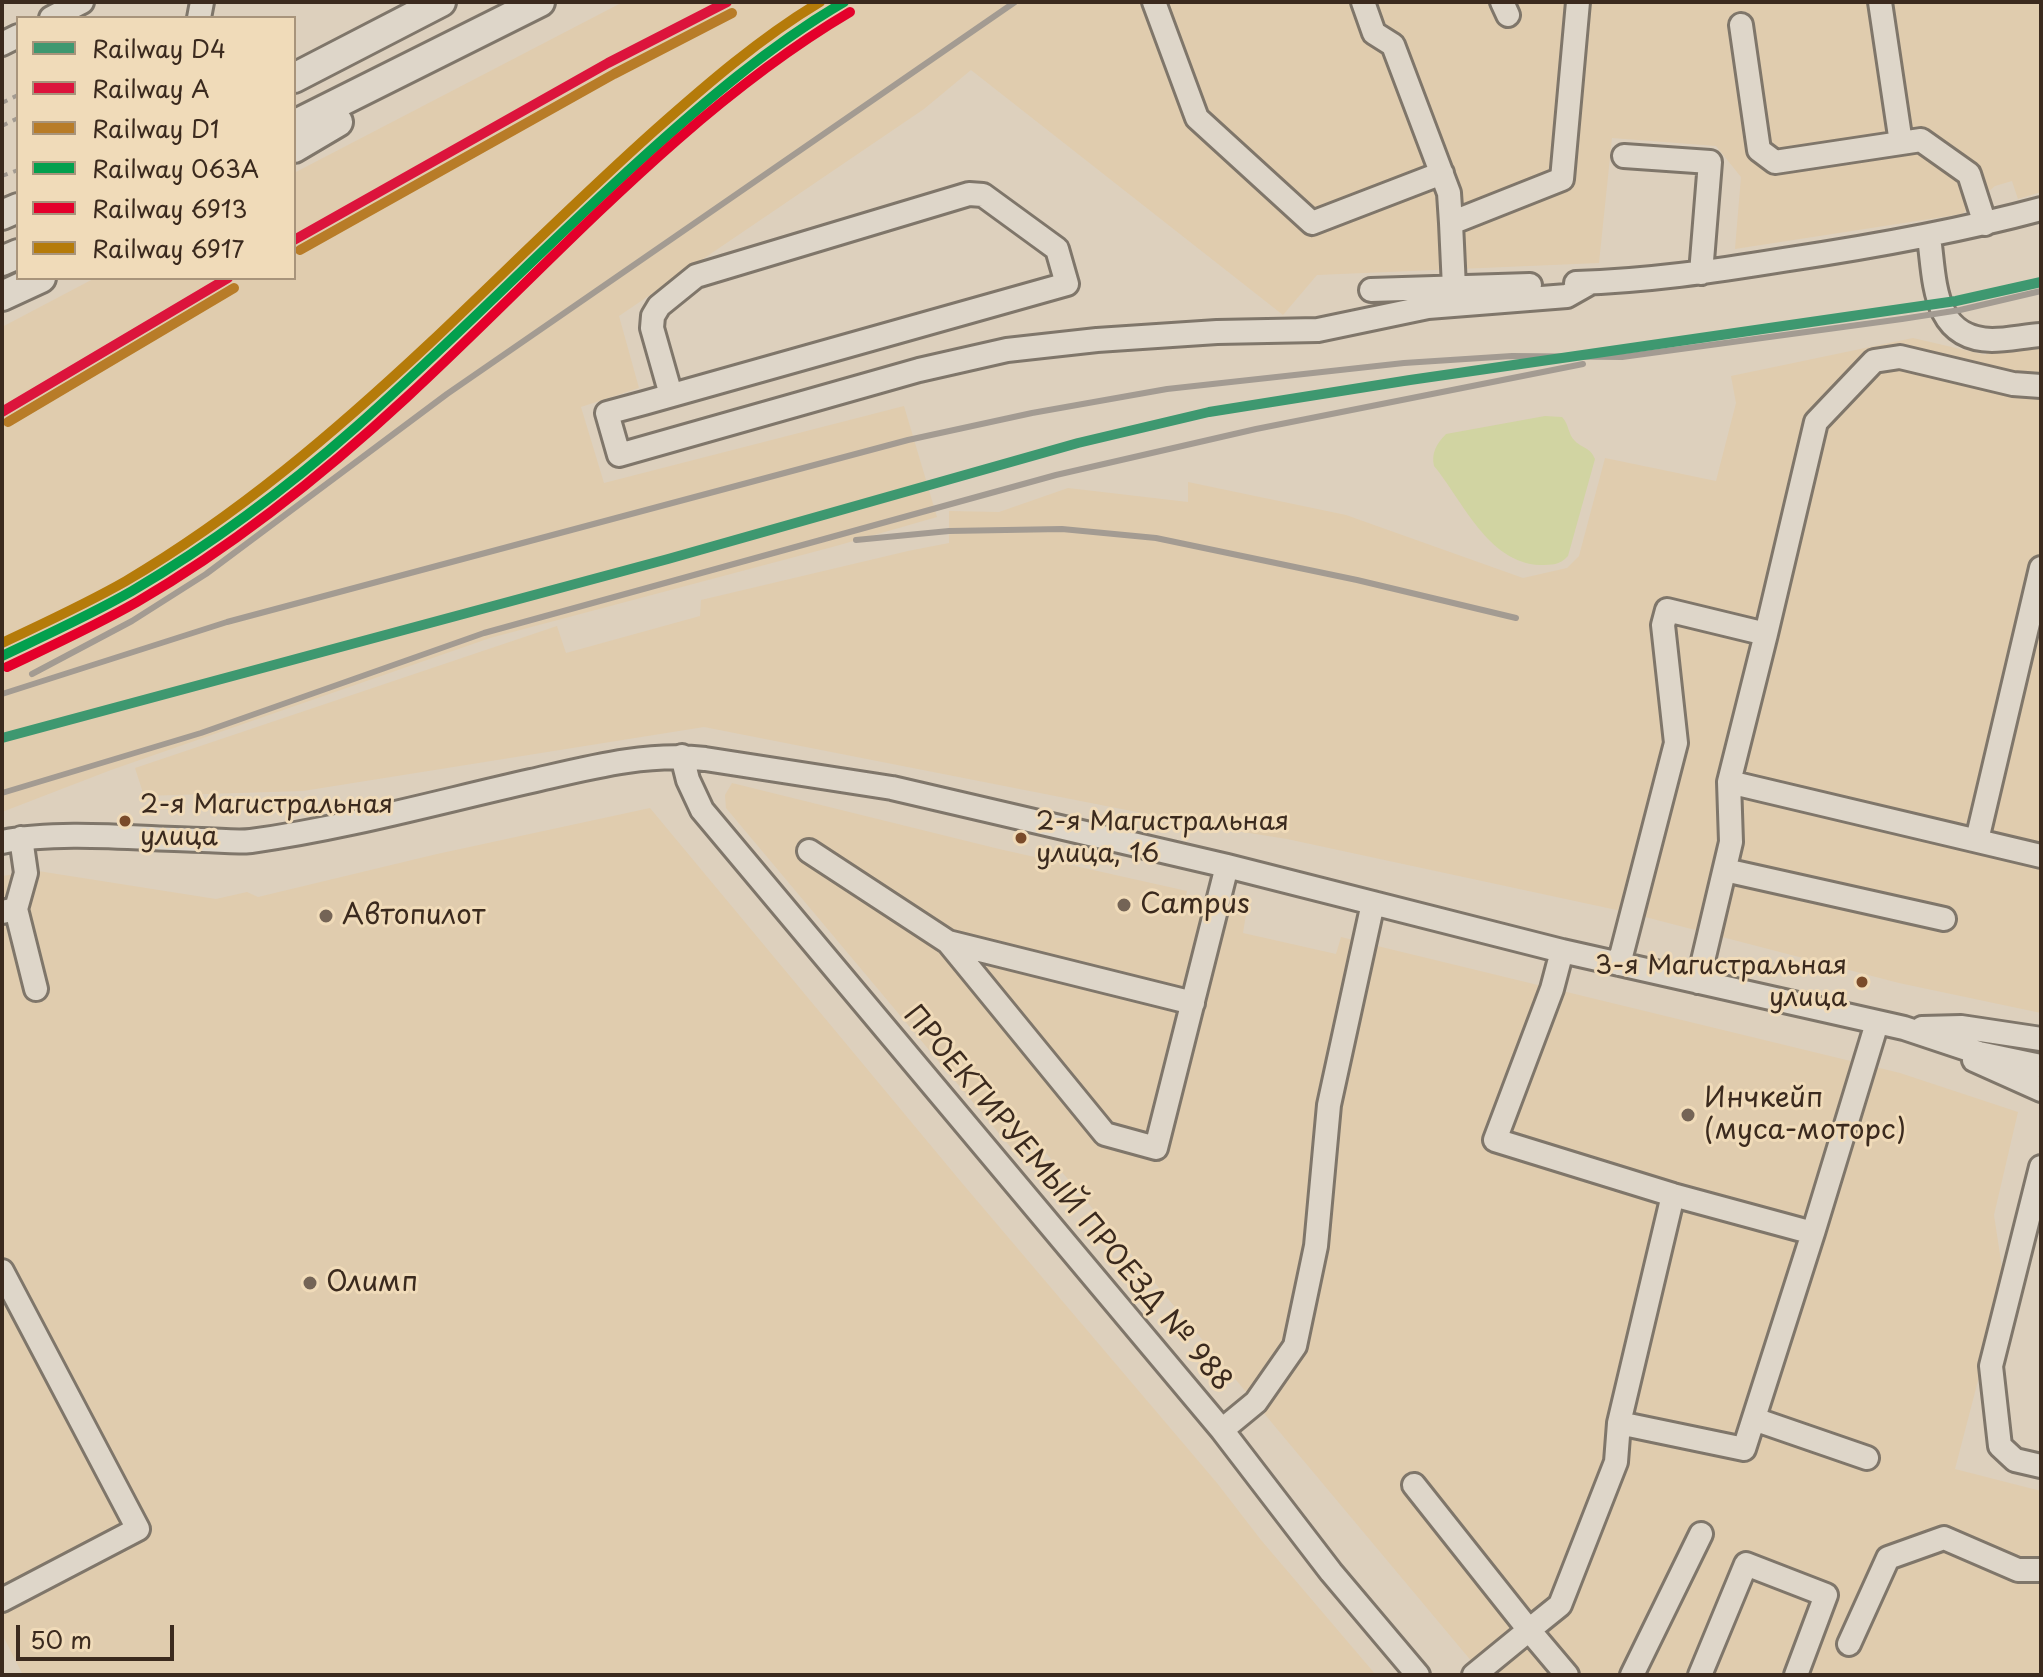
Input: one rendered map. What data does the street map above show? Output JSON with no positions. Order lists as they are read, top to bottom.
{
  "streets": {
    "street": ["ПРОЕКТИРУЕМЫЙ ПРОЕЗД № 988"]
  },
  "places": [
    "2-я Магистральная улица",
    "2-я Магистральная улица, 16",
    "Campus",
    "Автопилот",
    "3-я Магистральная улица",
    "Инчкейп (муса-моторс)",
    "Олимп"
  ],
  "lines": [
    "rail line A",
    "rail line 063А",
    "rail line 6917",
    "rail line 6913",
    "rail line D1",
    "rail line D4"
  ],
  "legend": [
    "Railway D4",
    "Railway A",
    "Railway D1",
    "Railway 063А",
    "Railway 6913",
    "Railway 6917"
  ],
  "scale_bar": "50 m"
}
